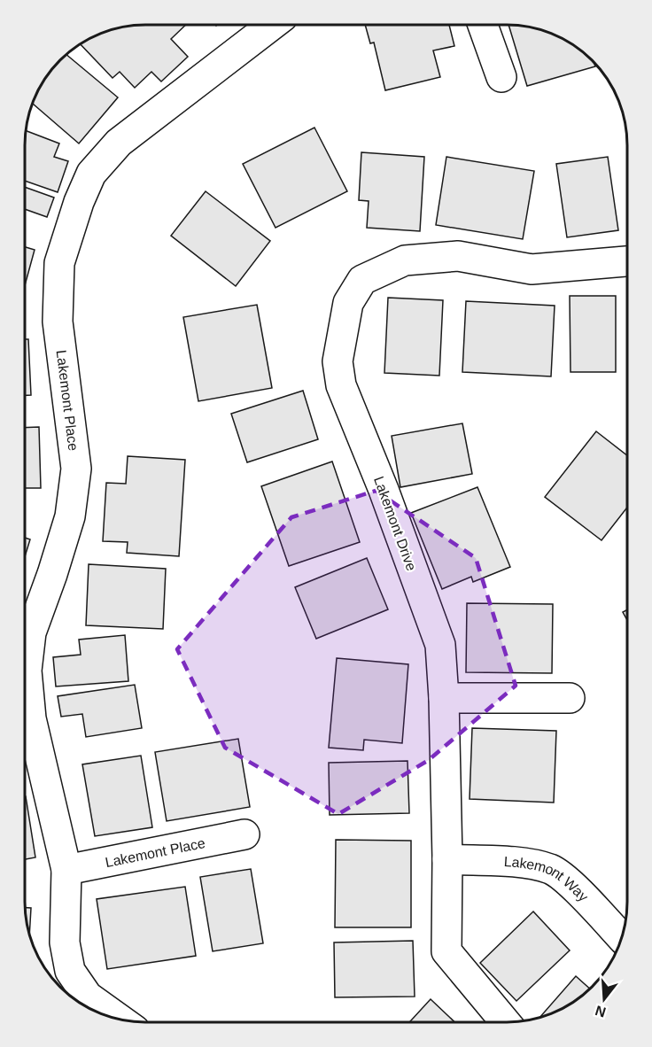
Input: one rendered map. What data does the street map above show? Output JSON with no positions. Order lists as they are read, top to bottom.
{
  "streets": {
    "street": ["Lakemont Place", "Lakemont Drive", "Lakemont Way"]
  },
  "crossings": [
    ["Lakemont Drive", "Lakemont Way"]
  ],
  "north": "bottom"
}
